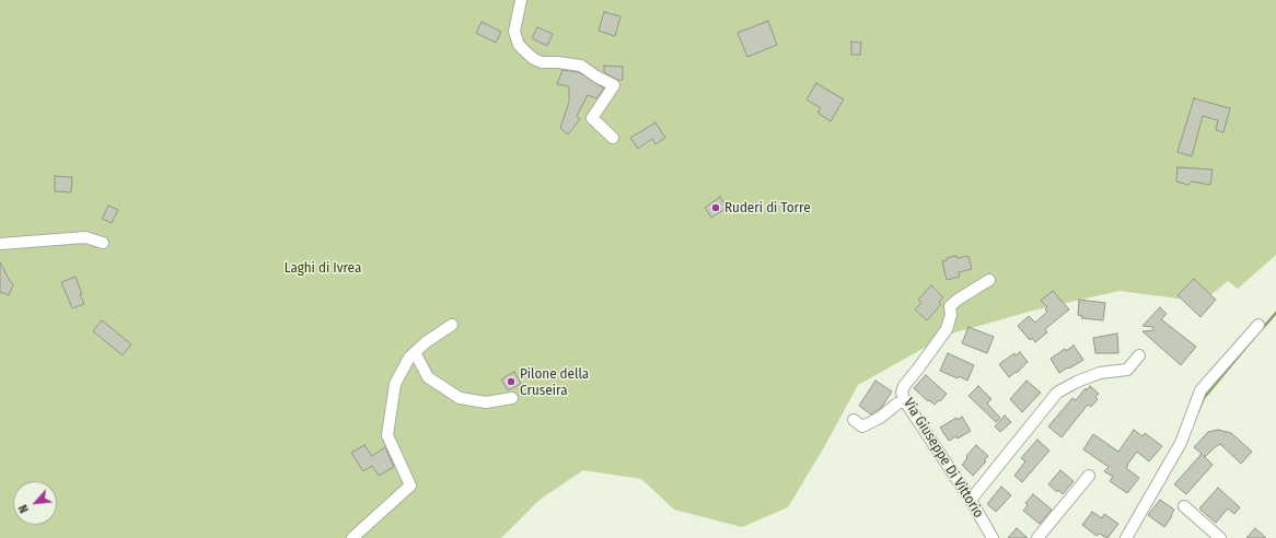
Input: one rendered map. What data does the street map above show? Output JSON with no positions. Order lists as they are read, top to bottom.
{
  "streets": {
    "street": ["Via Giuseppe Di Vittorio"]
  },
  "parks": ["Laghi di Ivrea"],
  "places": ["Ruderi di Torre", "Pilone della Cruseira"],
  "north": "bottom left"
}
